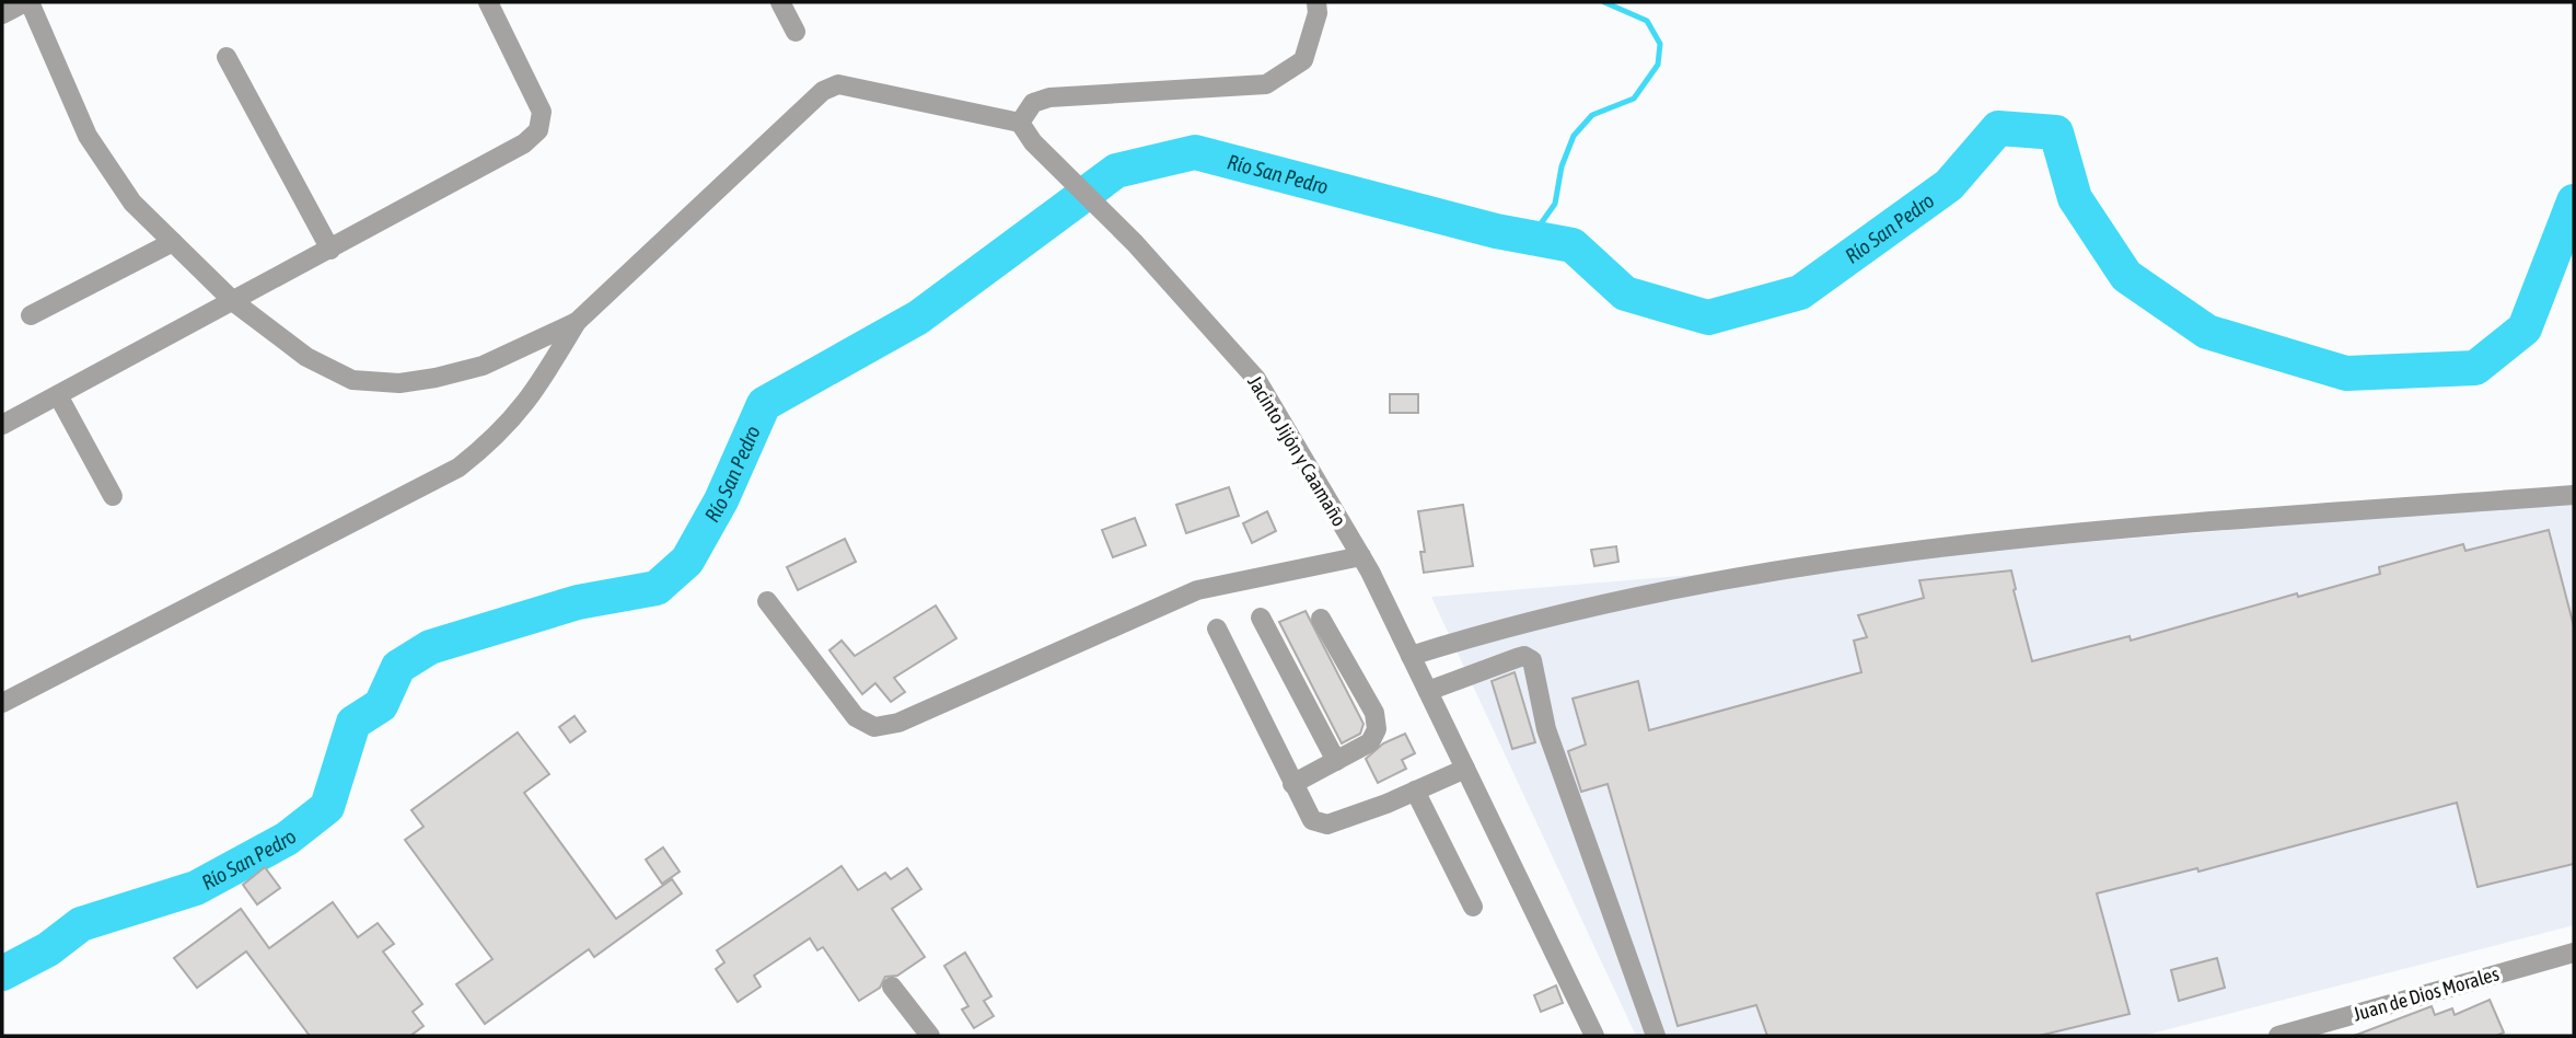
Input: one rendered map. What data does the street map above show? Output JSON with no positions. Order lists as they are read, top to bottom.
{
  "streets": {
    "street": ["Jacinto Jijón y Caamaño", "Juan de Dios Morales"]
  },
  "water": ["Río San Pedro"]
}
